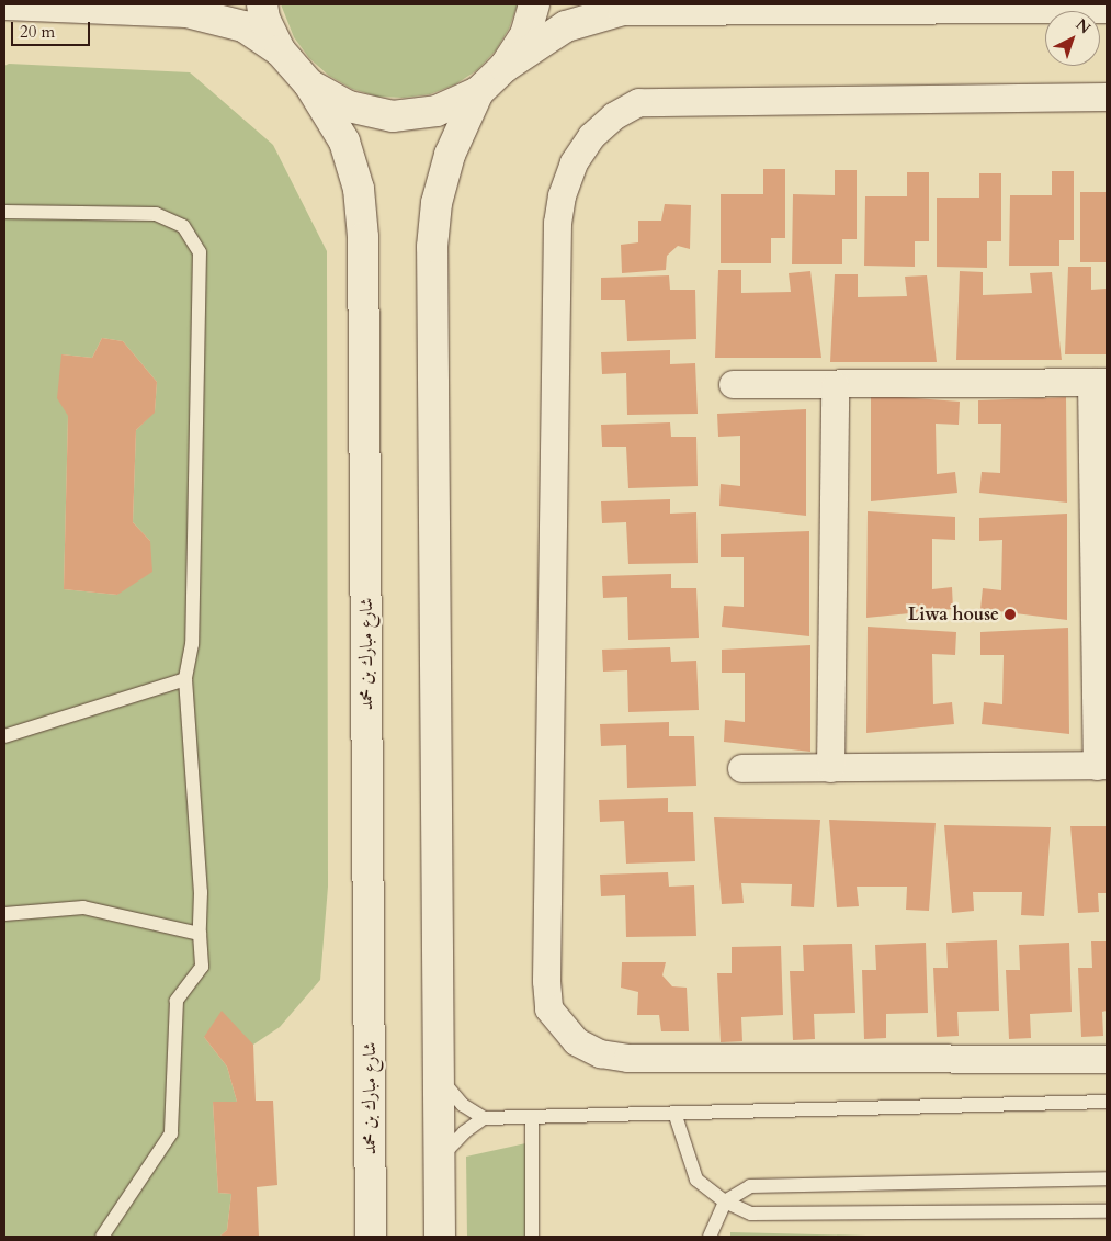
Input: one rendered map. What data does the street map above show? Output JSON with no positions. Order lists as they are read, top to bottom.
{
  "streets": {
    "main road": ["شارع مبارك بن محمد"]
  },
  "places": ["Liwa house"],
  "scale_bar": "20 m",
  "north": "top right"
}
